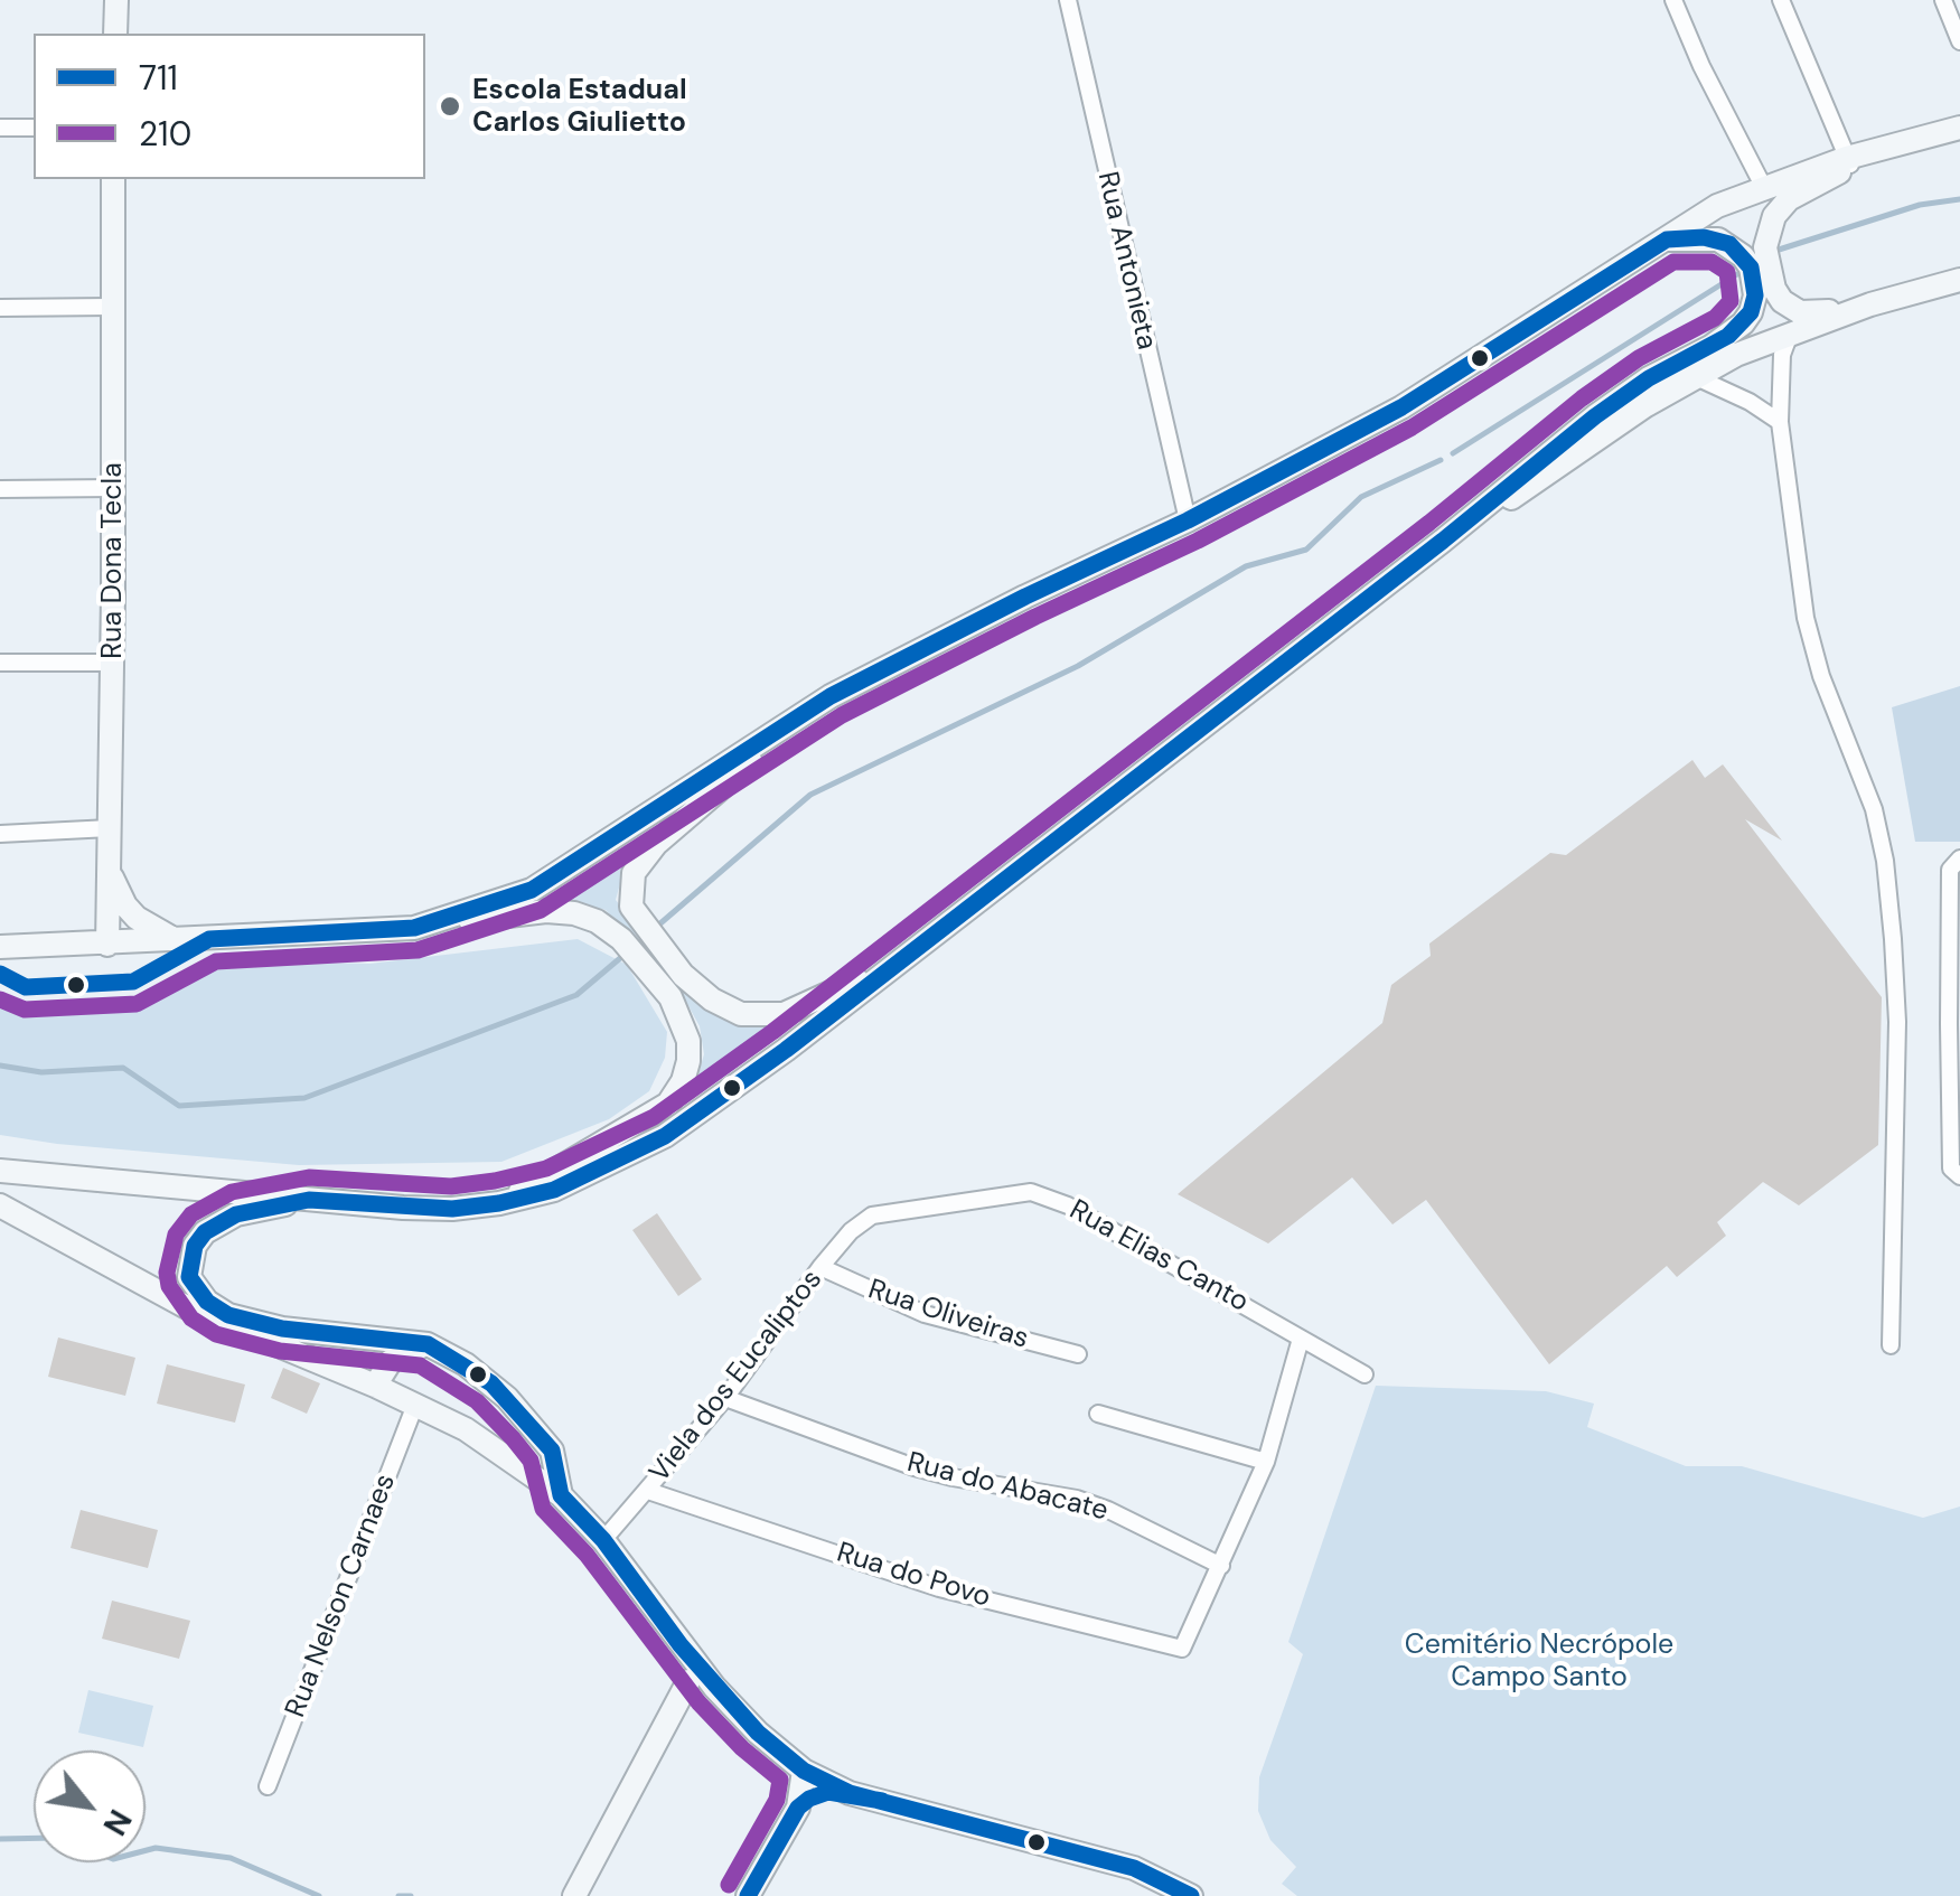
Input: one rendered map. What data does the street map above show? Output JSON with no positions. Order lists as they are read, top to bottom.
{
  "streets": {
    "main road": ["Rua Dona Tecla"],
    "street": [
      "Rua Antonieta",
      "Rua Elias Canto",
      "Rua Oliveiras",
      "Viela dos Eucaliptos",
      "Rua do Abacate",
      "Rua do Povo",
      "Rua Nelson Carnaes"
    ]
  },
  "crossings": [
    ["Rua Elias Canto", "Viela dos Eucaliptos"],
    ["Rua Oliveiras", "Viela dos Eucaliptos"],
    ["Viela dos Eucaliptos", "Rua do Abacate"],
    ["Viela dos Eucaliptos", "Rua do Povo"],
    ["Rua do Abacate", "Rua do Povo"]
  ],
  "parks": ["Cemitério Necrópole Campo Santo"],
  "places": ["Escola Estadual Carlos Giulietto"],
  "lines": ["transit line 711", "transit line 210"],
  "legend": ["711", "210"],
  "north": "bottom right"
}
